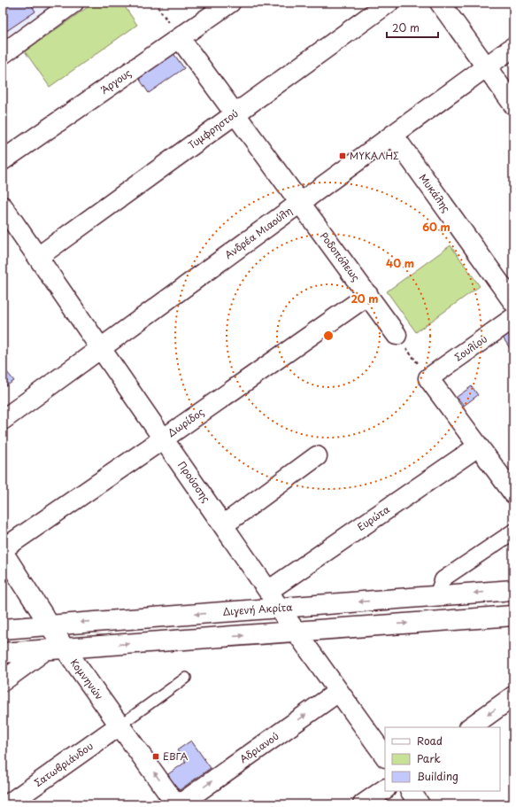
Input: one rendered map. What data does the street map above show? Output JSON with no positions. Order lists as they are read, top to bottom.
{
  "streets": {
    "street": [
      "Άργους",
      "Τυμφρηστού",
      "Μυκάλης",
      "Ανδρέα Μιαούλη",
      "Ροδοπόλεως",
      "Σουλίου",
      "Δωρίδος",
      "Προύσσης",
      "Ευρώτα",
      "Διγενή Ακρίτα",
      "Κομνηνών",
      "Αδριανού",
      "Σατωβριάνδου"
    ]
  },
  "crossings": [
    ["Άργους", "Ροδοπόλεως"],
    ["Τυμφρηστού", "Ροδοπόλεως"],
    ["Τυμφρηστού", "Προύσσης"],
    ["Μυκάλης", "Ανδρέα Μιαούλη"],
    ["Ανδρέα Μιαούλη", "Ροδοπόλεως"],
    ["Ανδρέα Μιαούλη", "Προύσσης"],
    ["Ροδοπόλεως", "Δωρίδος"],
    ["Δωρίδος", "Προύσσης"],
    ["Δωρίδος", "Κομνηνών"],
    ["Προύσσης", "Ευρώτα"],
    ["Προύσσης", "Διγενή Ακρίτα"],
    ["Προύσσης", "Αδριανού"],
    ["Διγενή Ακρίτα", "Κομνηνών"],
    ["Κομνηνών", "Σατωβριάνδου"]
  ],
  "one_way": ["Αδριανού"],
  "places": {
    "transit": ["ΜΥΚΑΛΗΣ", "ΕΒΓΑ"]
  },
  "legend": ["Road", "Park", "Building"],
  "scale_bar": "20 m",
  "rings": ["60 m", "40 m", "20 m"]
}
